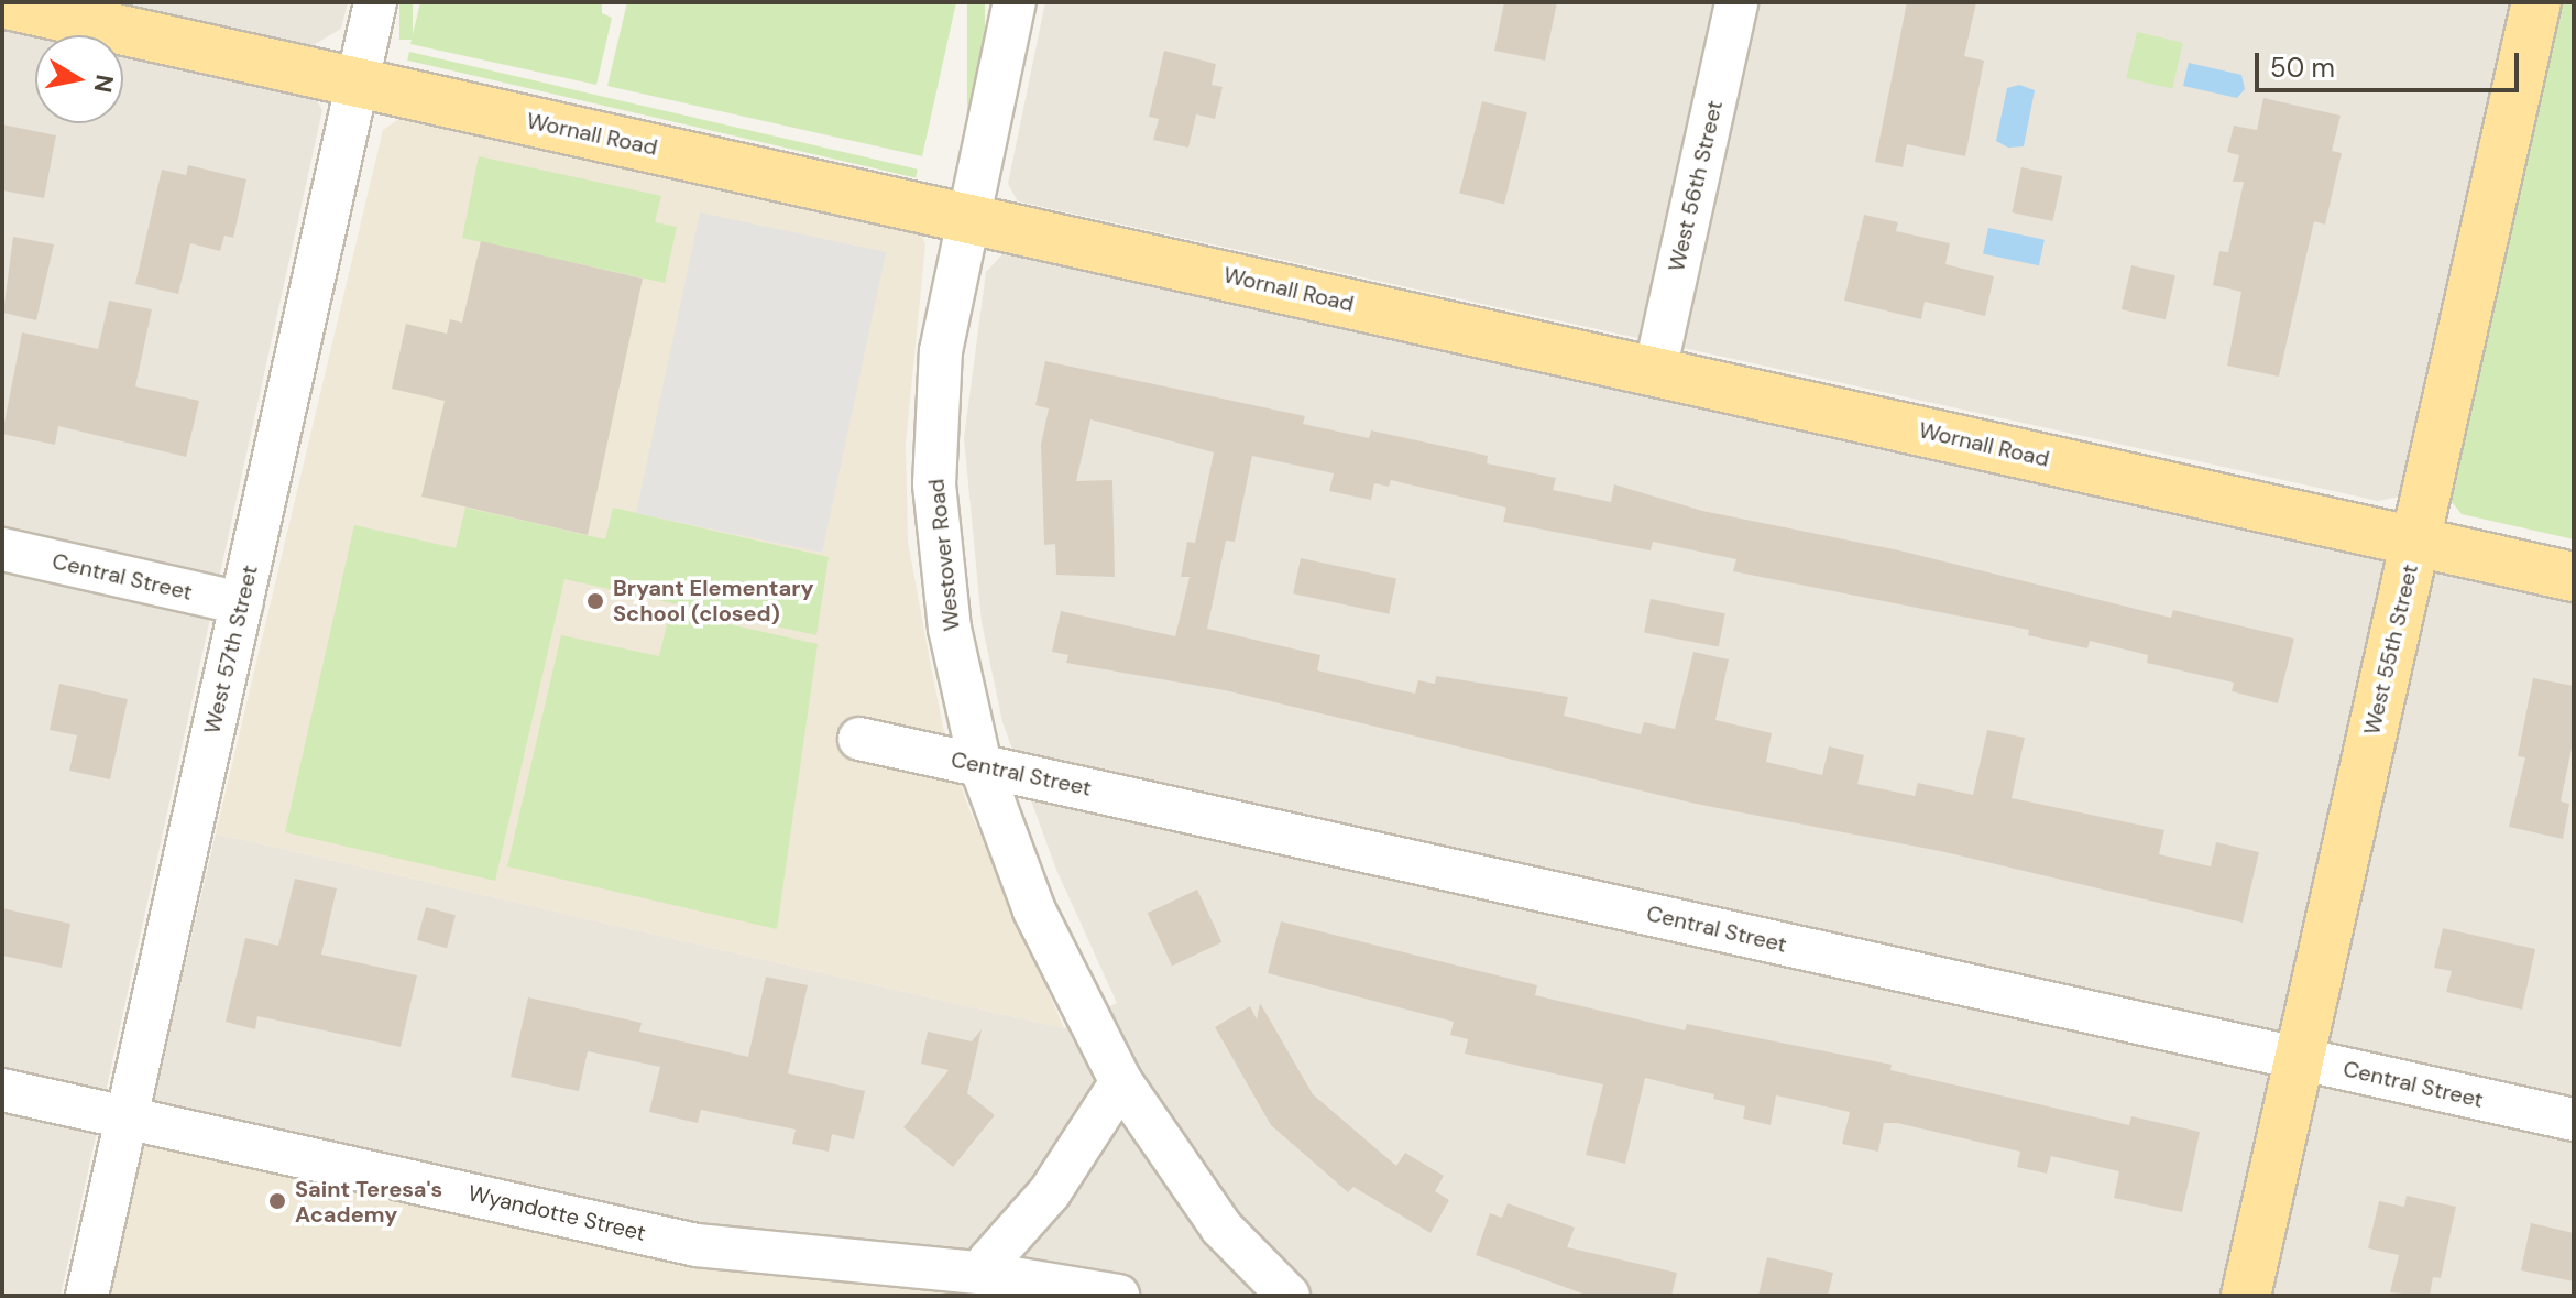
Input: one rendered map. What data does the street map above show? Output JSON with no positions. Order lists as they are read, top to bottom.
{
  "streets": {
    "main road": ["Wornall Road", "West 55th Street"],
    "street": [
      "West 56th Street",
      "Westover Road",
      "Central Street",
      "West 57th Street",
      "Wyandotte Street"
    ]
  },
  "crossings": [
    ["Wornall Road", "West 56th Street"],
    ["Wornall Road", "Westover Road"],
    ["Wornall Road", "West 57th Street"],
    ["Wornall Road", "West 55th Street"],
    ["Westover Road", "Central Street"],
    ["Central Street", "West 57th Street"],
    ["Central Street", "West 55th Street"],
    ["West 57th Street", "Wyandotte Street"]
  ],
  "places": ["Bryant Elementary School (closed)", "Saint Teresa's Academy"],
  "scale_bar": "50 m",
  "north": "right"
}
